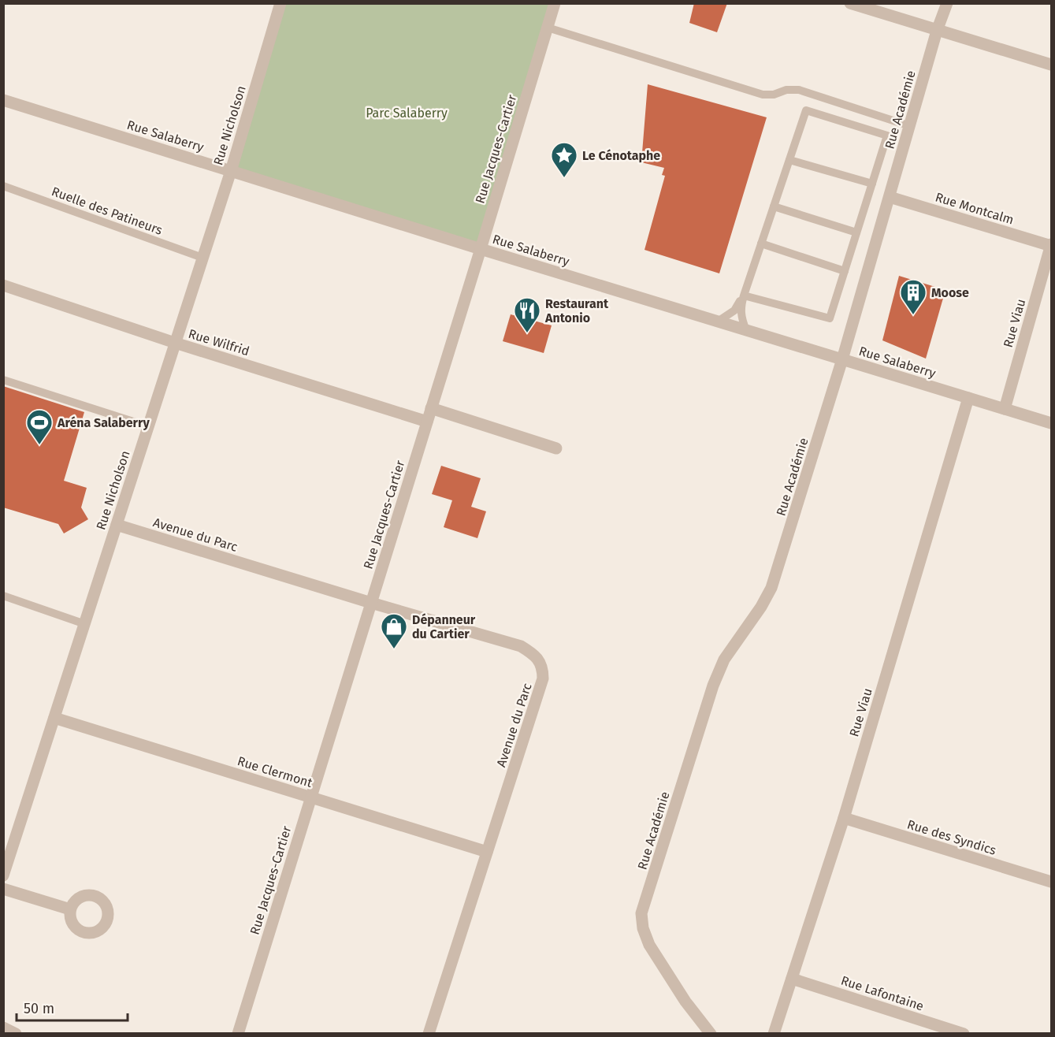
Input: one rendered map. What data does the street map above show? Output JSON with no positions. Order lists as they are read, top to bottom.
{
  "streets": {
    "street": [
      "Rue Académie",
      "Rue Nicholson",
      "Rue Salaberry",
      "Rue Jacques-Cartier",
      "Rue Montcalm",
      "Rue Viau",
      "Rue Wilfrid",
      "Avenue du Parc",
      "Rue Clermont",
      "Rue des Syndics",
      "Rue Lafontaine"
    ],
    "lane": ["Ruelle des Patineurs"]
  },
  "crossings": [
    ["Rue Académie", "Rue Salaberry"],
    ["Rue Académie", "Rue Montcalm"],
    ["Rue Nicholson", "Rue Salaberry"],
    ["Rue Nicholson", "Ruelle des Patineurs"],
    ["Rue Nicholson", "Rue Wilfrid"],
    ["Rue Nicholson", "Avenue du Parc"],
    ["Rue Nicholson", "Rue Clermont"],
    ["Rue Salaberry", "Rue Jacques-Cartier"],
    ["Rue Salaberry", "Rue Viau"],
    ["Rue Jacques-Cartier", "Rue Wilfrid"],
    ["Rue Jacques-Cartier", "Avenue du Parc"],
    ["Rue Jacques-Cartier", "Rue Clermont"],
    ["Rue Montcalm", "Rue Viau"],
    ["Rue Viau", "Rue des Syndics"],
    ["Rue Viau", "Rue Lafontaine"],
    ["Avenue du Parc", "Rue Clermont"]
  ],
  "parks": ["Parc Salaberry"],
  "places": {
    "place": ["Le Cénotaphe"],
    "building": ["Moose"],
    "restaurant": ["Restaurant Antonio"],
    "sports": ["Aréna Salaberry"],
    "shop": ["Dépanneur du Cartier"]
  },
  "scale_bar": "50 m"
}
